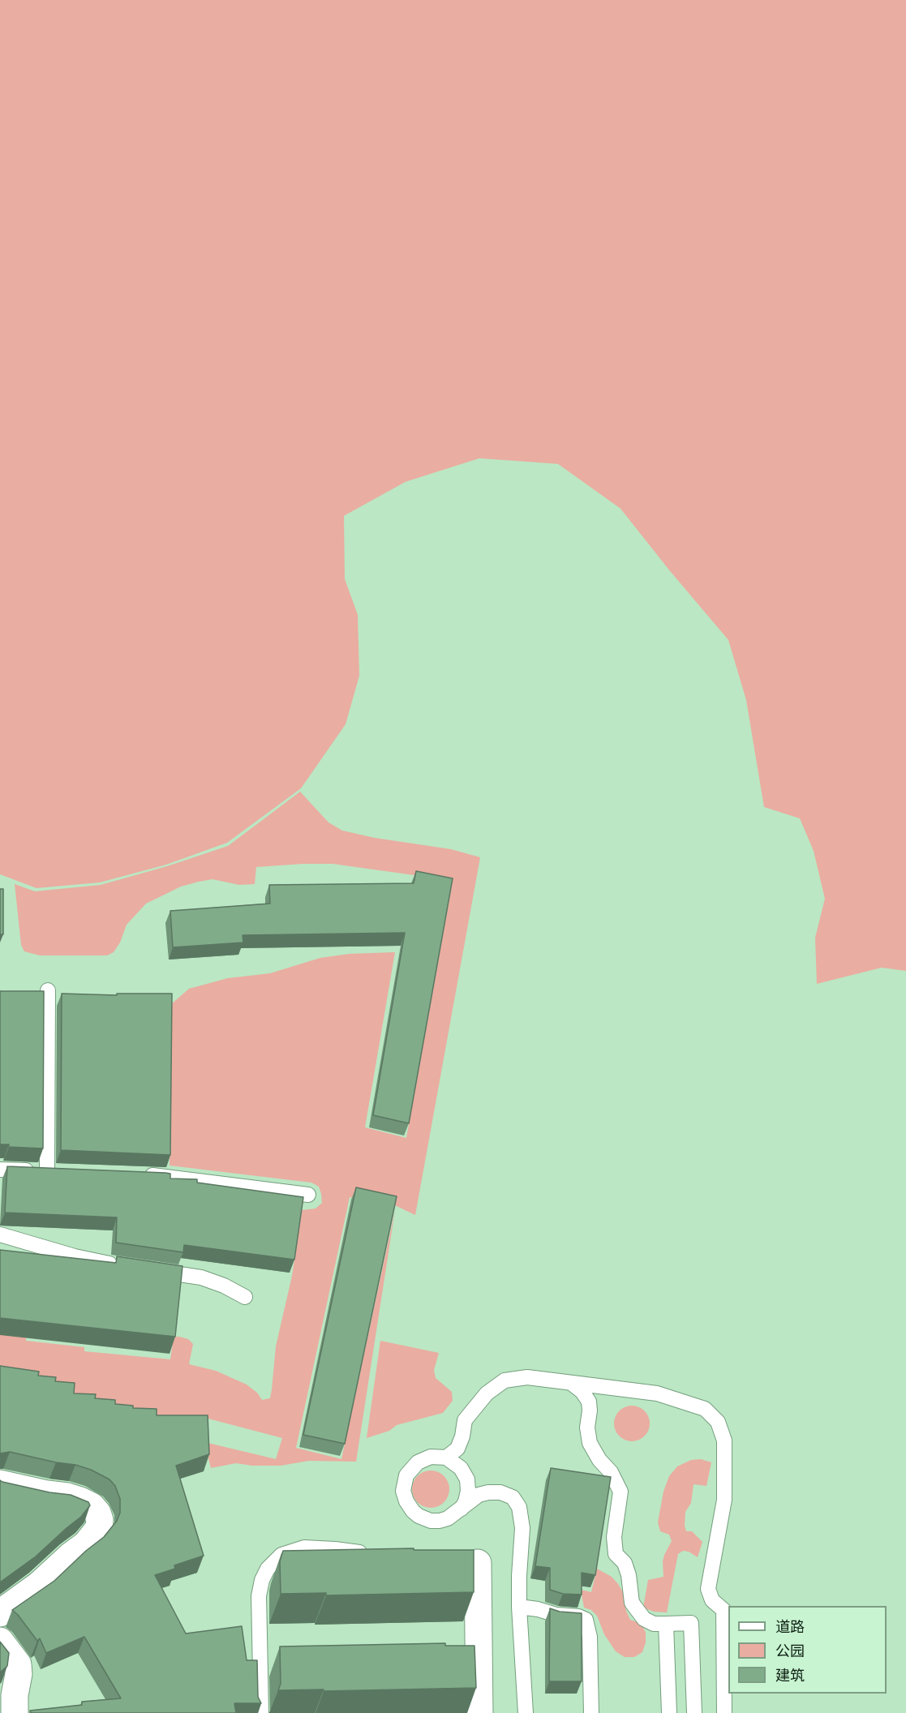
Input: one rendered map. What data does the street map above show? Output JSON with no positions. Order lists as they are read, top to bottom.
{
  "legend": ["道路", "公园", "建筑"]
}
